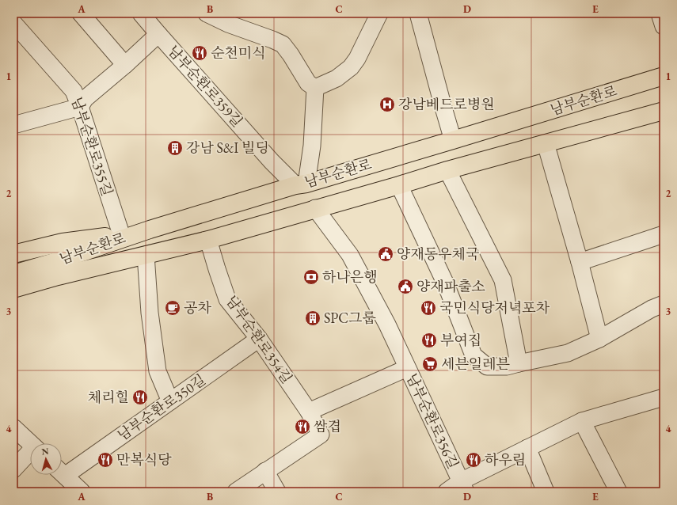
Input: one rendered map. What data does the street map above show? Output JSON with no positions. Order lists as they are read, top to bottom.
{
  "streets": {
    "main road": ["남부순환로"],
    "street": [
      "남부순환로359길",
      "남부순환로355길",
      "남부순환로354길",
      "남부순환로350길",
      "남부순환로356길"
    ]
  },
  "crossings": [
    ["남부순환로359길", "남부순환로"],
    ["남부순환로", "남부순환로354길"],
    ["남부순환로", "남부순환로350길"],
    ["남부순환로", "남부순환로356길"],
    ["남부순환로354길", "남부순환로350길"],
    ["남부순환로354길", "남부순환로356길"]
  ],
  "places": {
    "restaurant": [
      "순천미식",
      "국민식당저녁포차",
      "부여집",
      "체리힐",
      "쌈겹",
      "만복식당",
      "하우림"
    ],
    "hospital": ["강남베드로병원"],
    "building": ["강남 S&I 빌딩", "SPC그룹"],
    "public building": ["양재동우체국", "양재파출소"],
    "bank": ["하나은행"],
    "cafe": ["공차"],
    "supermarket": ["세븐일레븐"]
  },
  "north": "top",
  "grid": {
    "columns": [
      "A",
      "B",
      "C",
      "D",
      "E"
    ],
    "rows": [
      "1",
      "2",
      "3",
      "4"
    ]
  }
}
